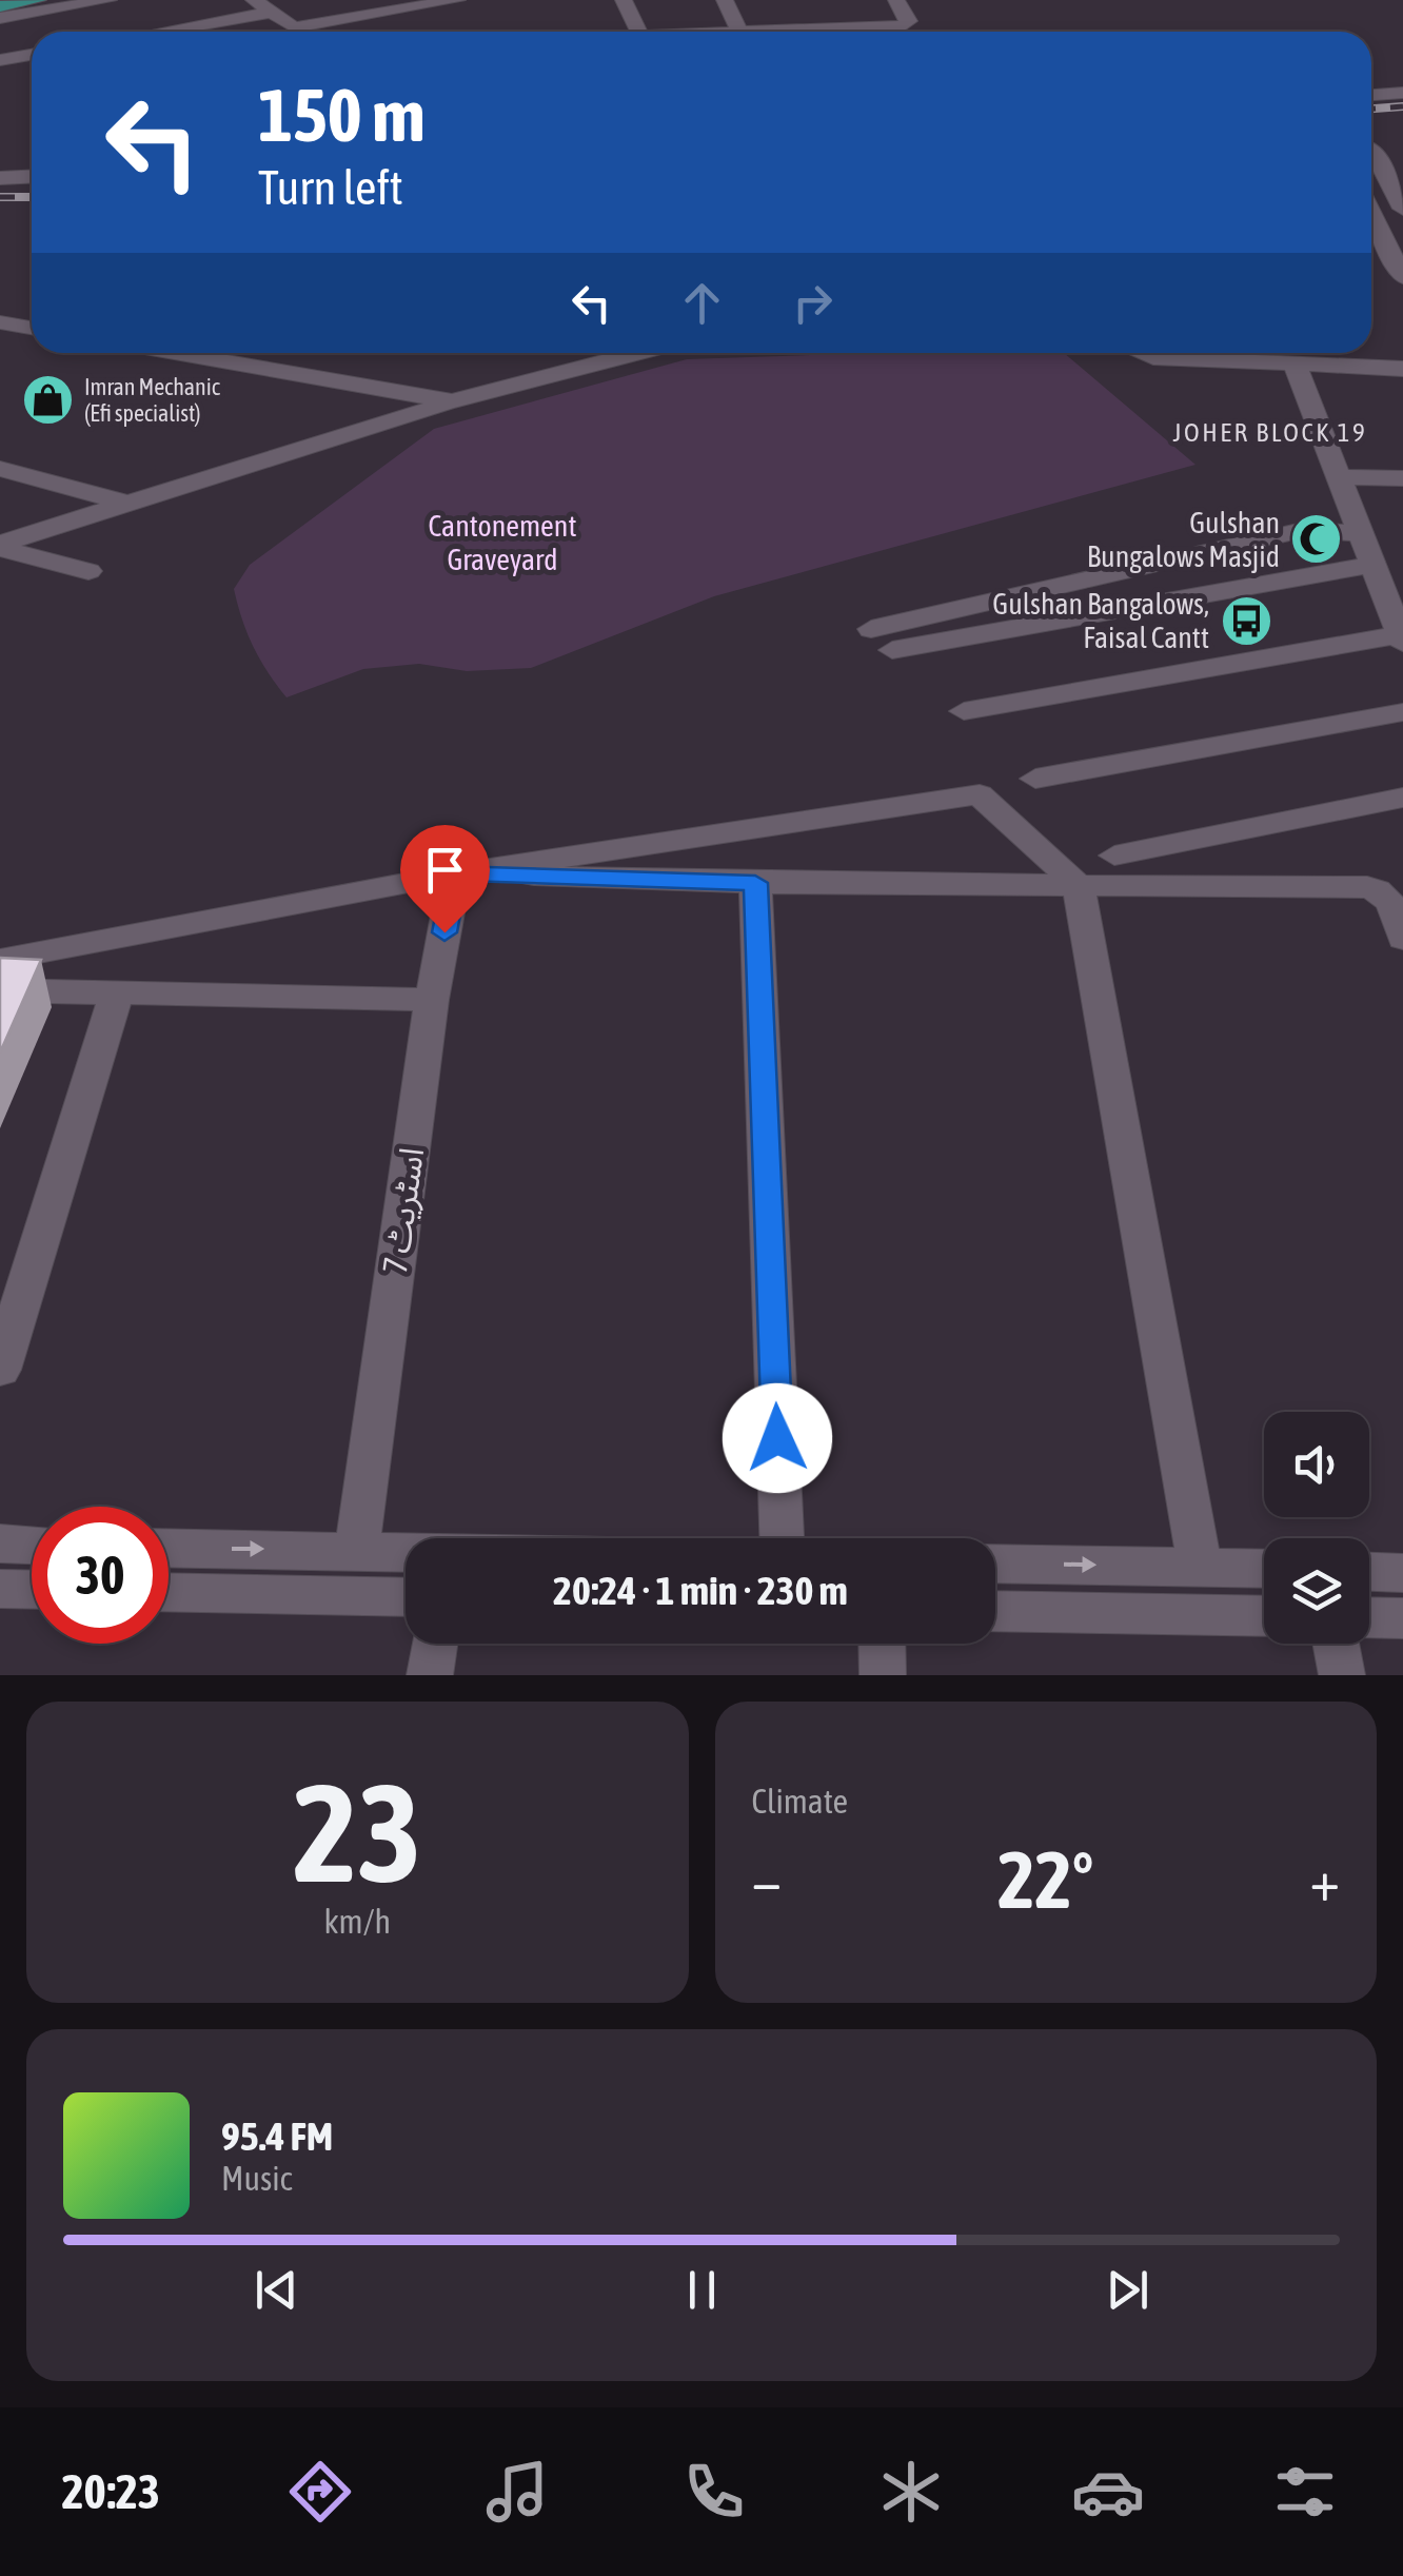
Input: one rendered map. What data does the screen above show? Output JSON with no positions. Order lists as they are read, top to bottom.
{
  "streets": {
    "street": ["اسٹریٹ 7"]
  },
  "districts": ["JOHER BLOCK 19"],
  "parks": ["Cantonement Graveyard"],
  "places": {
    "shop": ["Imran Mechanic (Efi specialist)"],
    "mosque": ["Gulshan Bungalows Masjid"],
    "bus stop": ["Gulshan Bangalows, Faisal Cantt"]
  },
  "page": {
    "turn": ["150 m", "Turn left"],
    "limit": "30",
    "trip": "20:24 · 1 min · 230 m",
    "tile": [
      ["23", "km/h"],
      "Climate"
    ],
    "heat": ["−", "22°", "+"],
    "song": ["95.4 FM", "Music"],
    "tabs": "20:23"
  }
}
